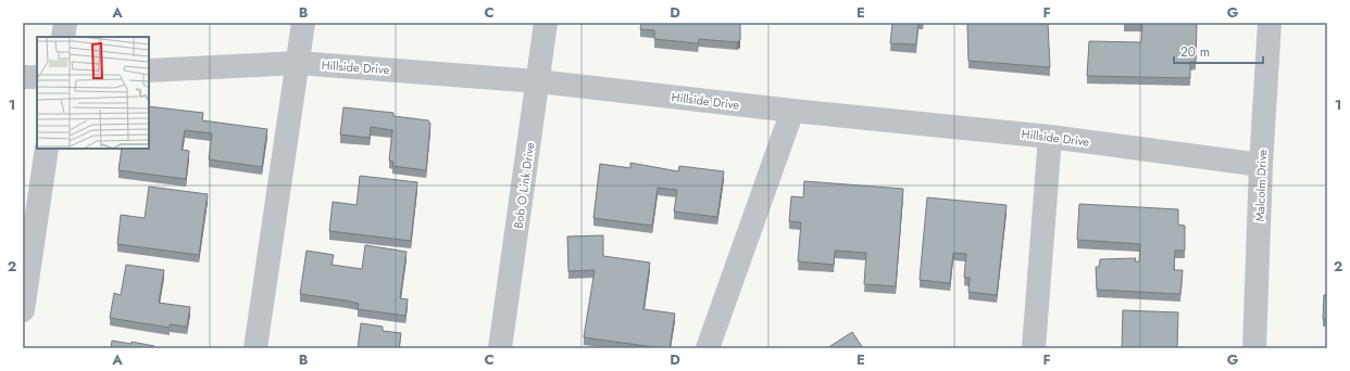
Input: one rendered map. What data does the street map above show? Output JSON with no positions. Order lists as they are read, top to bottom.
{
  "streets": {
    "street": ["Hillside Drive", "Bob O Link Drive", "Malcolm Drive"]
  },
  "crossings": [
    ["Hillside Drive", "Bob O Link Drive"],
    ["Hillside Drive", "Malcolm Drive"]
  ],
  "scale_bar": "20 m",
  "grid": {
    "columns": [
      "A",
      "B",
      "C",
      "D",
      "E",
      "F",
      "G"
    ],
    "rows": ["1", "2"]
  }
}
